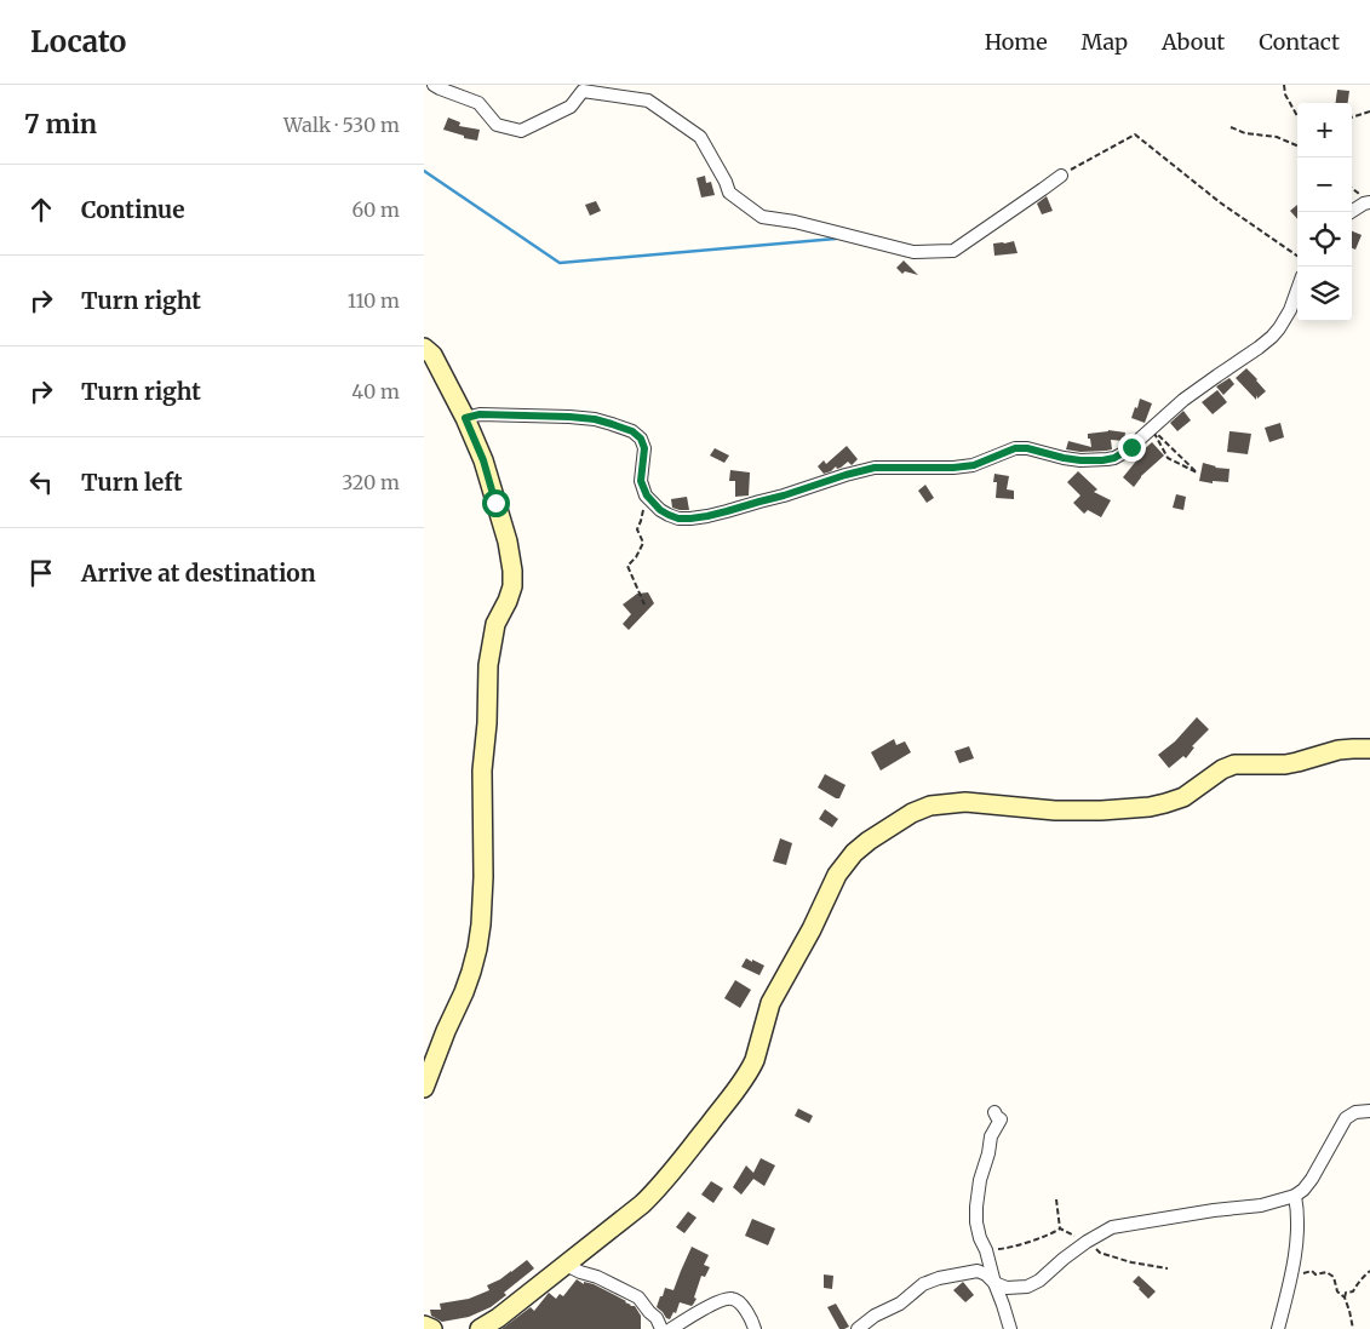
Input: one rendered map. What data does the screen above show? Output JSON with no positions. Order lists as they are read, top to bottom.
{
  "page": {
    "header": "Locato",
    "nav": [
      "Home",
      "Map",
      "About",
      "Contact"
    ],
    "heading": ["7 min", "Walk · 530 m"],
    "map_buttons": ["+", "−"],
    "list": [
      ["Continue", "60 m"],
      ["Turn right", "110 m"],
      ["Turn right", "40 m"],
      ["Turn left", "320 m"],
      "Arrive at destination"
    ]
  }
}
